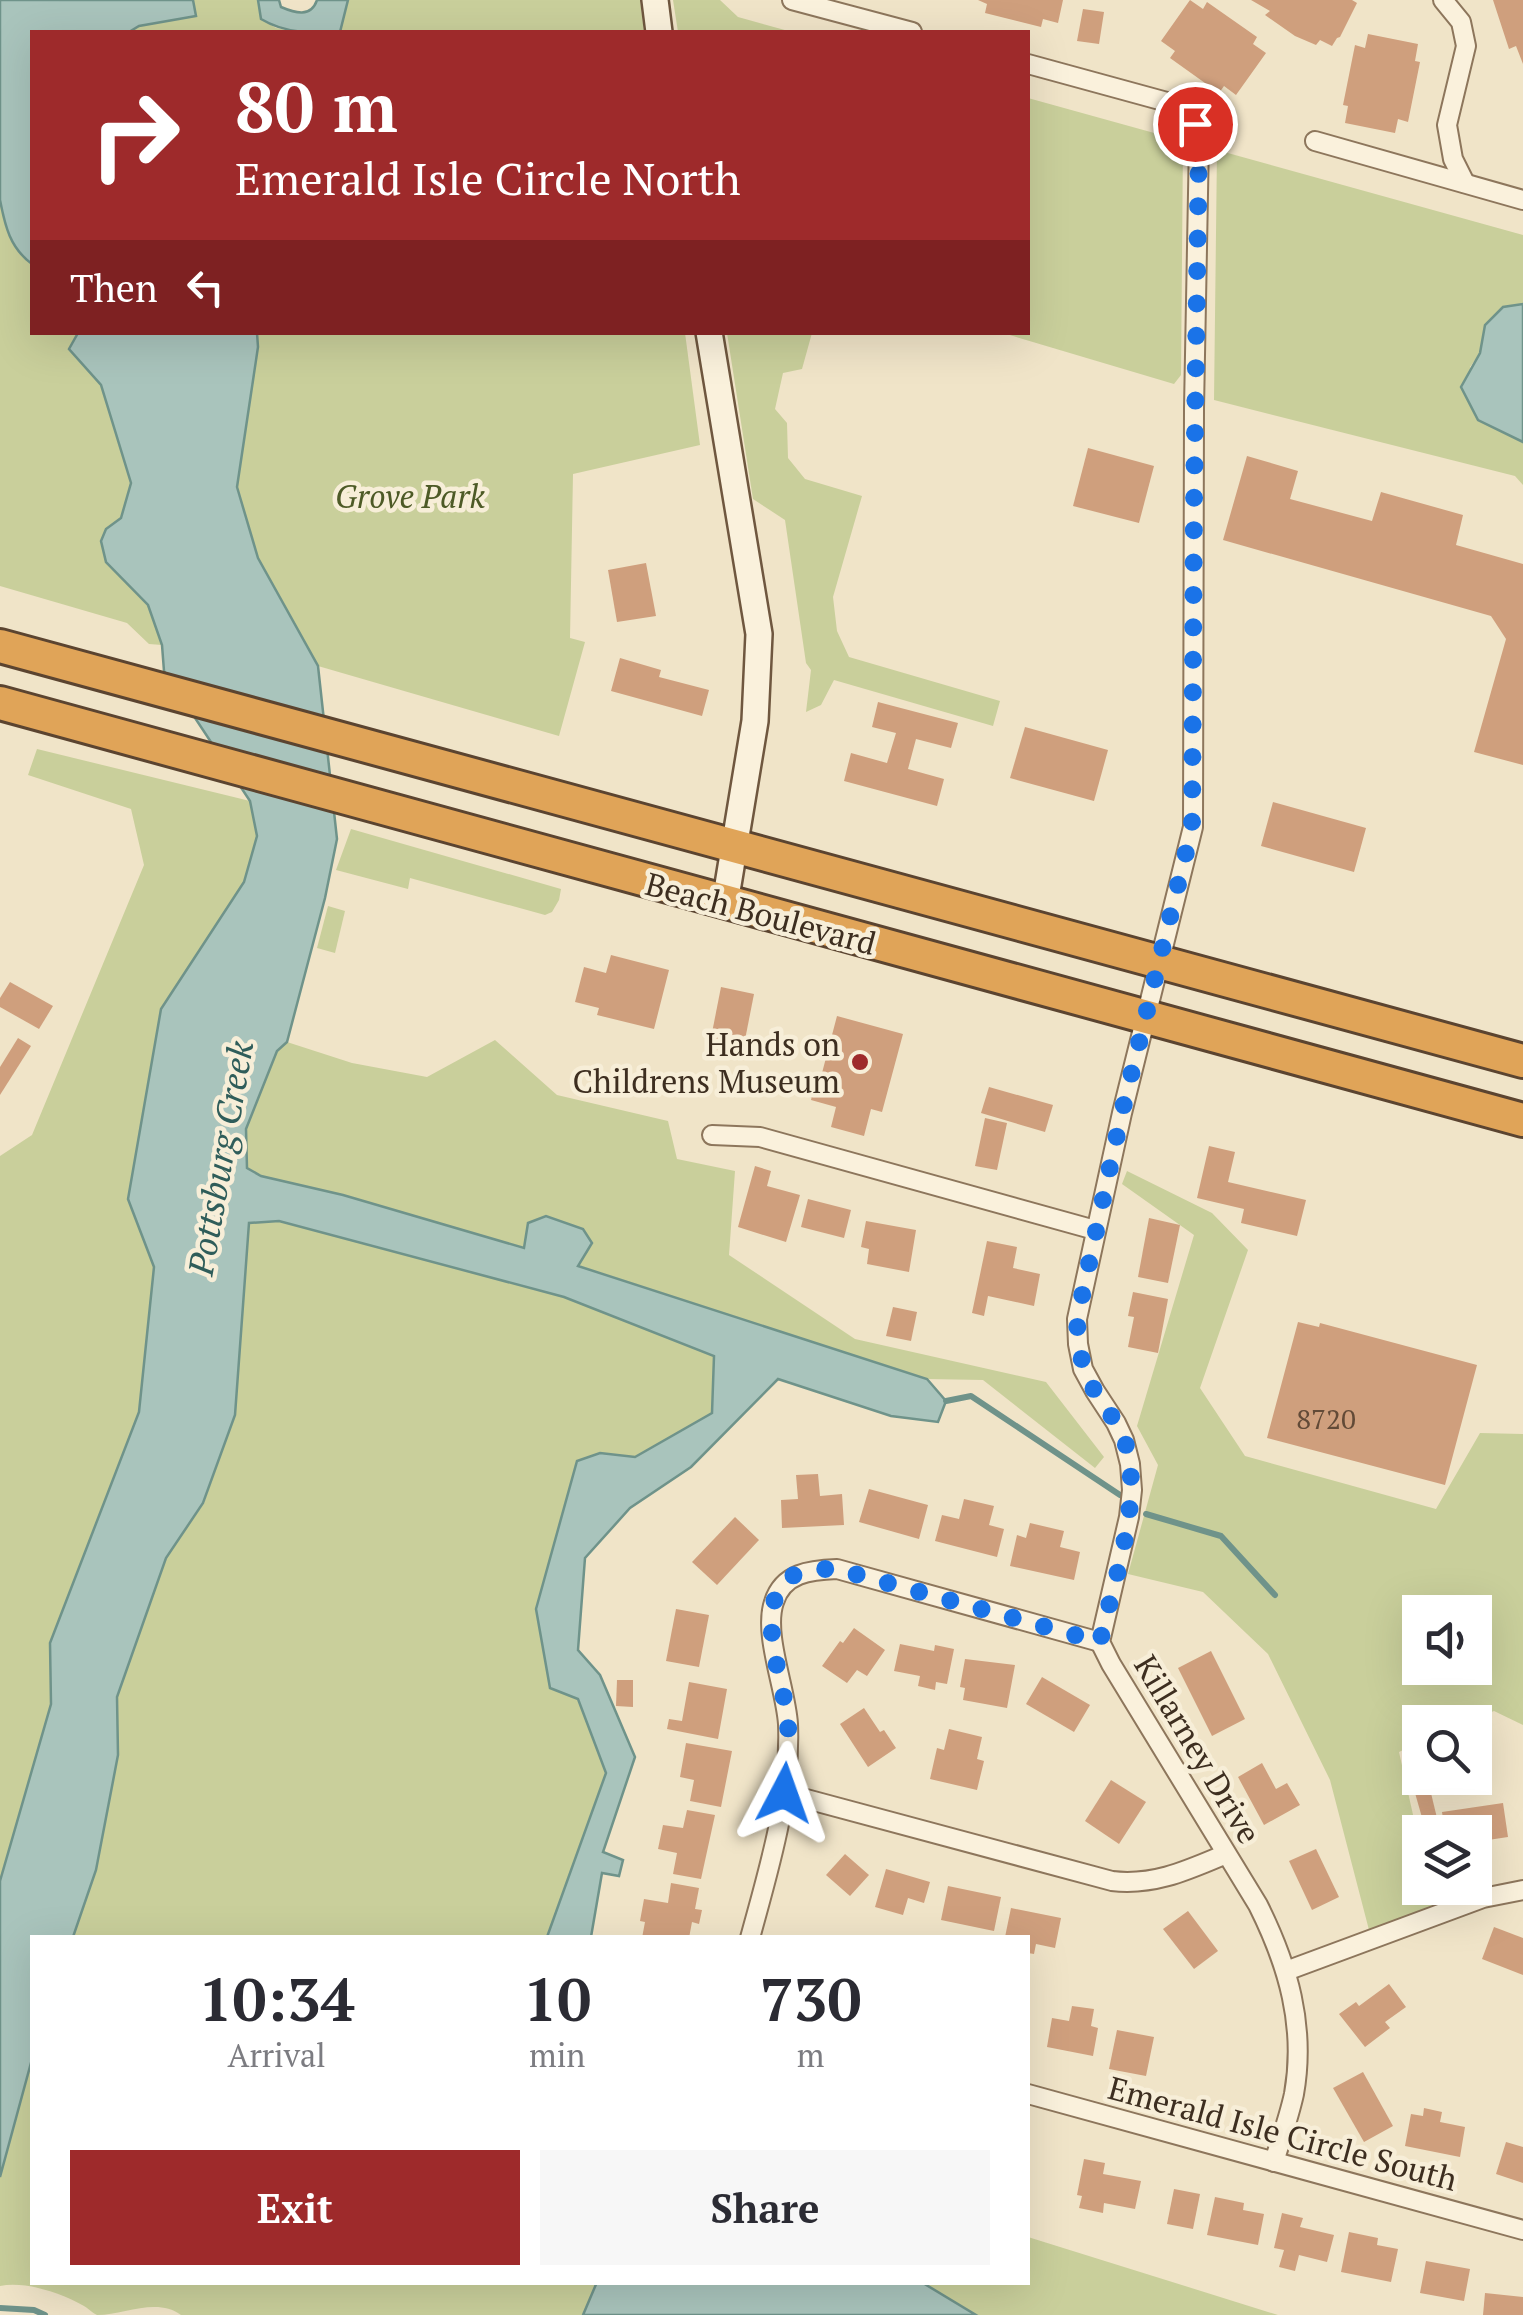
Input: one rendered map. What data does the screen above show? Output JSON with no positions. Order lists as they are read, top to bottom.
{
  "streets": {
    "highway": ["Beach Boulevard"],
    "street": ["Killarney Drive", "Emerald Isle Circle South"]
  },
  "crossings": [
    ["Beach Boulevard", "Killarney Drive"],
    ["Killarney Drive", "Emerald Isle Circle South"]
  ],
  "water": ["Pottsburg Creek"],
  "parks": ["Grove Park"],
  "places": ["Hands on Childrens Museum"],
  "house_numbers": ["8720"],
  "page": {
    "turn": ["80 m", "Emerald Isle Circle North"],
    "then": "Then",
    "eta": [
      "10:34",
      "Arrival",
      "10",
      "min",
      "730",
      "m"
    ],
    "buttons": ["Exit", "Share"]
  }
}
